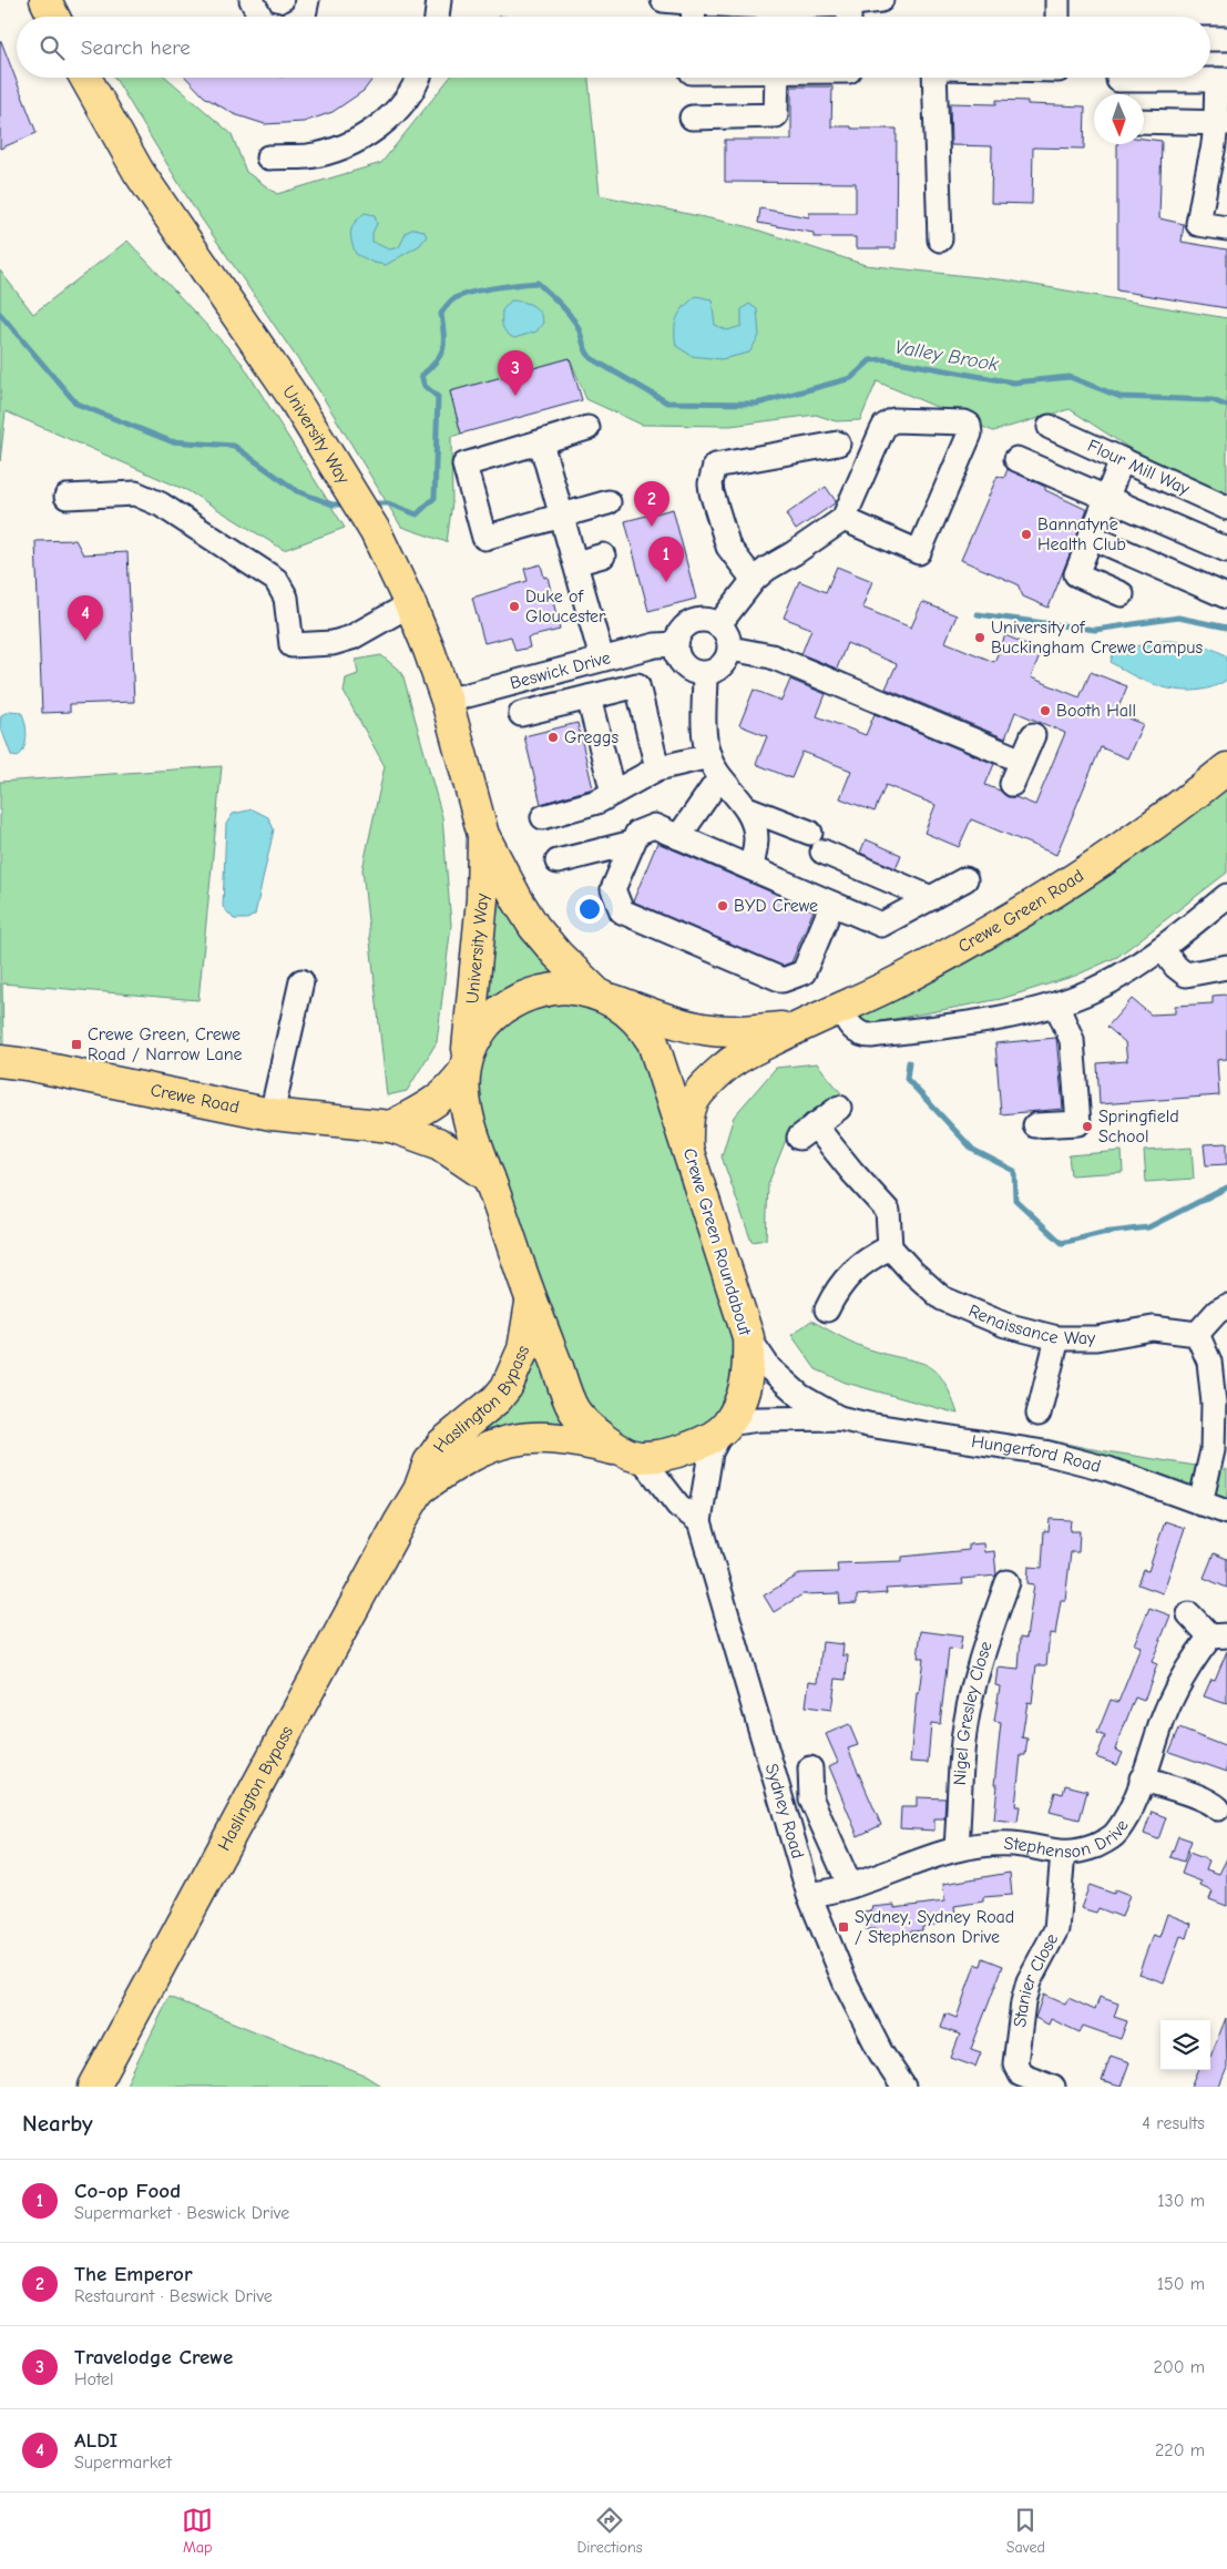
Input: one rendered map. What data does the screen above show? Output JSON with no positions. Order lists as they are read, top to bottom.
{
  "streets": {
    "main road": [
      "University Way",
      "Crewe Green Road",
      "Crewe Road",
      "Crewe Green Roundabout",
      "Haslington Bypass"
    ],
    "street": [
      "Flour Mill Way",
      "Beswick Drive",
      "Renaissance Way",
      "Hungerford Road",
      "Nigel Gresley Close",
      "Sydney Road",
      "Stephenson Drive",
      "Stanier Close"
    ]
  },
  "crossings": [
    ["University Way", "Beswick Drive"],
    ["University Way", "Crewe Green Road"],
    ["University Way", "Crewe Green Roundabout"],
    ["Crewe Green Road", "Crewe Green Roundabout"],
    ["Crewe Road", "Crewe Green Roundabout"],
    ["Crewe Green Roundabout", "Haslington Bypass"],
    ["Crewe Green Roundabout", "Hungerford Road"],
    ["Crewe Green Roundabout", "Sydney Road"],
    ["Hungerford Road", "Sydney Road"],
    ["Nigel Gresley Close", "Stephenson Drive"],
    ["Sydney Road", "Stephenson Drive"],
    ["Stephenson Drive", "Stanier Close"]
  ],
  "water": ["Valley Brook"],
  "places": {
    "other": [
      "Bannatyne Health Club",
      "Duke of Gloucester",
      "University of Buckingham Crewe Campus",
      "Booth Hall",
      "Greggs",
      "BYD Crewe",
      "Springfield School"
    ],
    "transit": ["Crewe Green, Crewe Road / Narrow Lane", "Sydney, Sydney Road / Stephenson Drive"]
  },
  "north": "bottom",
  "page": {
    "search": "Search here",
    "pins": [
      "3",
      "2",
      "1",
      "4"
    ],
    "heading": ["Nearby", "4 results"],
    "list": [
      {
        "mark": "1",
        "name": "Co-op Food",
        "note": "Supermarket · Beswick Drive",
        "value": "130 m"
      },
      {
        "mark": "2",
        "name": "The Emperor",
        "note": "Restaurant · Beswick Drive",
        "value": "150 m"
      },
      {
        "mark": "3",
        "name": "Travelodge Crewe",
        "note": "Hotel",
        "value": "200 m"
      },
      {
        "mark": "4",
        "name": "ALDI",
        "note": "Supermarket",
        "value": "220 m"
      }
    ],
    "nav": ["Map", "Directions", "Saved"]
  }
}
